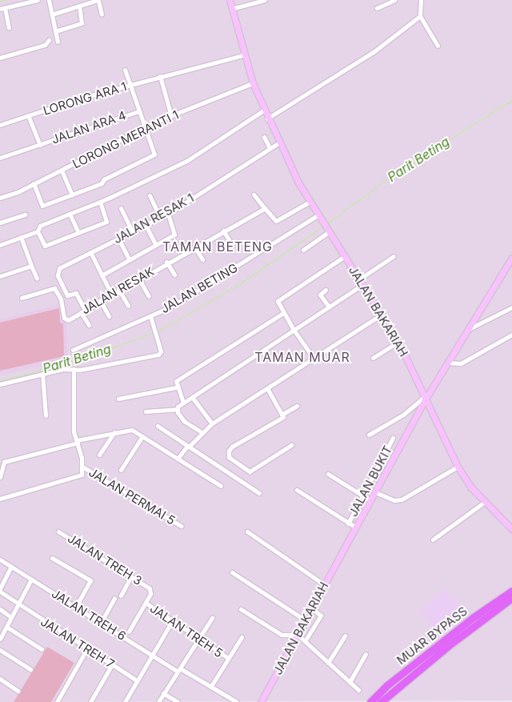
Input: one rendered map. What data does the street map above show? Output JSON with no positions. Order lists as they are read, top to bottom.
{
  "streets": {
    "highway": ["MUAR BYPASS"],
    "main road": ["JALAN BAKARIAH"],
    "street": [
      "LORONG ARA 1",
      "JALAN ARA 4",
      "LORONG MERANTI 1",
      "JALAN RESAK 1",
      "JALAN BETING",
      "JALAN RESAK",
      "JALAN BUKIT",
      "JALAN PERMAI 5",
      "JALAN TREH 3",
      "JALAN TREH 6",
      "JALAN TREH 5",
      "JALAN TREH 7"
    ]
  },
  "crossings": [
    ["LORONG ARA 1", "JALAN BAKARIAH"],
    ["LORONG MERANTI 1", "JALAN BAKARIAH"],
    ["JALAN RESAK 1", "JALAN RESAK"],
    ["JALAN RESAK 1", "JALAN BAKARIAH"],
    ["JALAN BETING", "JALAN BAKARIAH"],
    ["JALAN TREH 3", "JALAN TREH 5"]
  ],
  "districts": ["TAMAN BETENG", "TAMAN MUAR"],
  "water": ["Parit Beting"]
}
